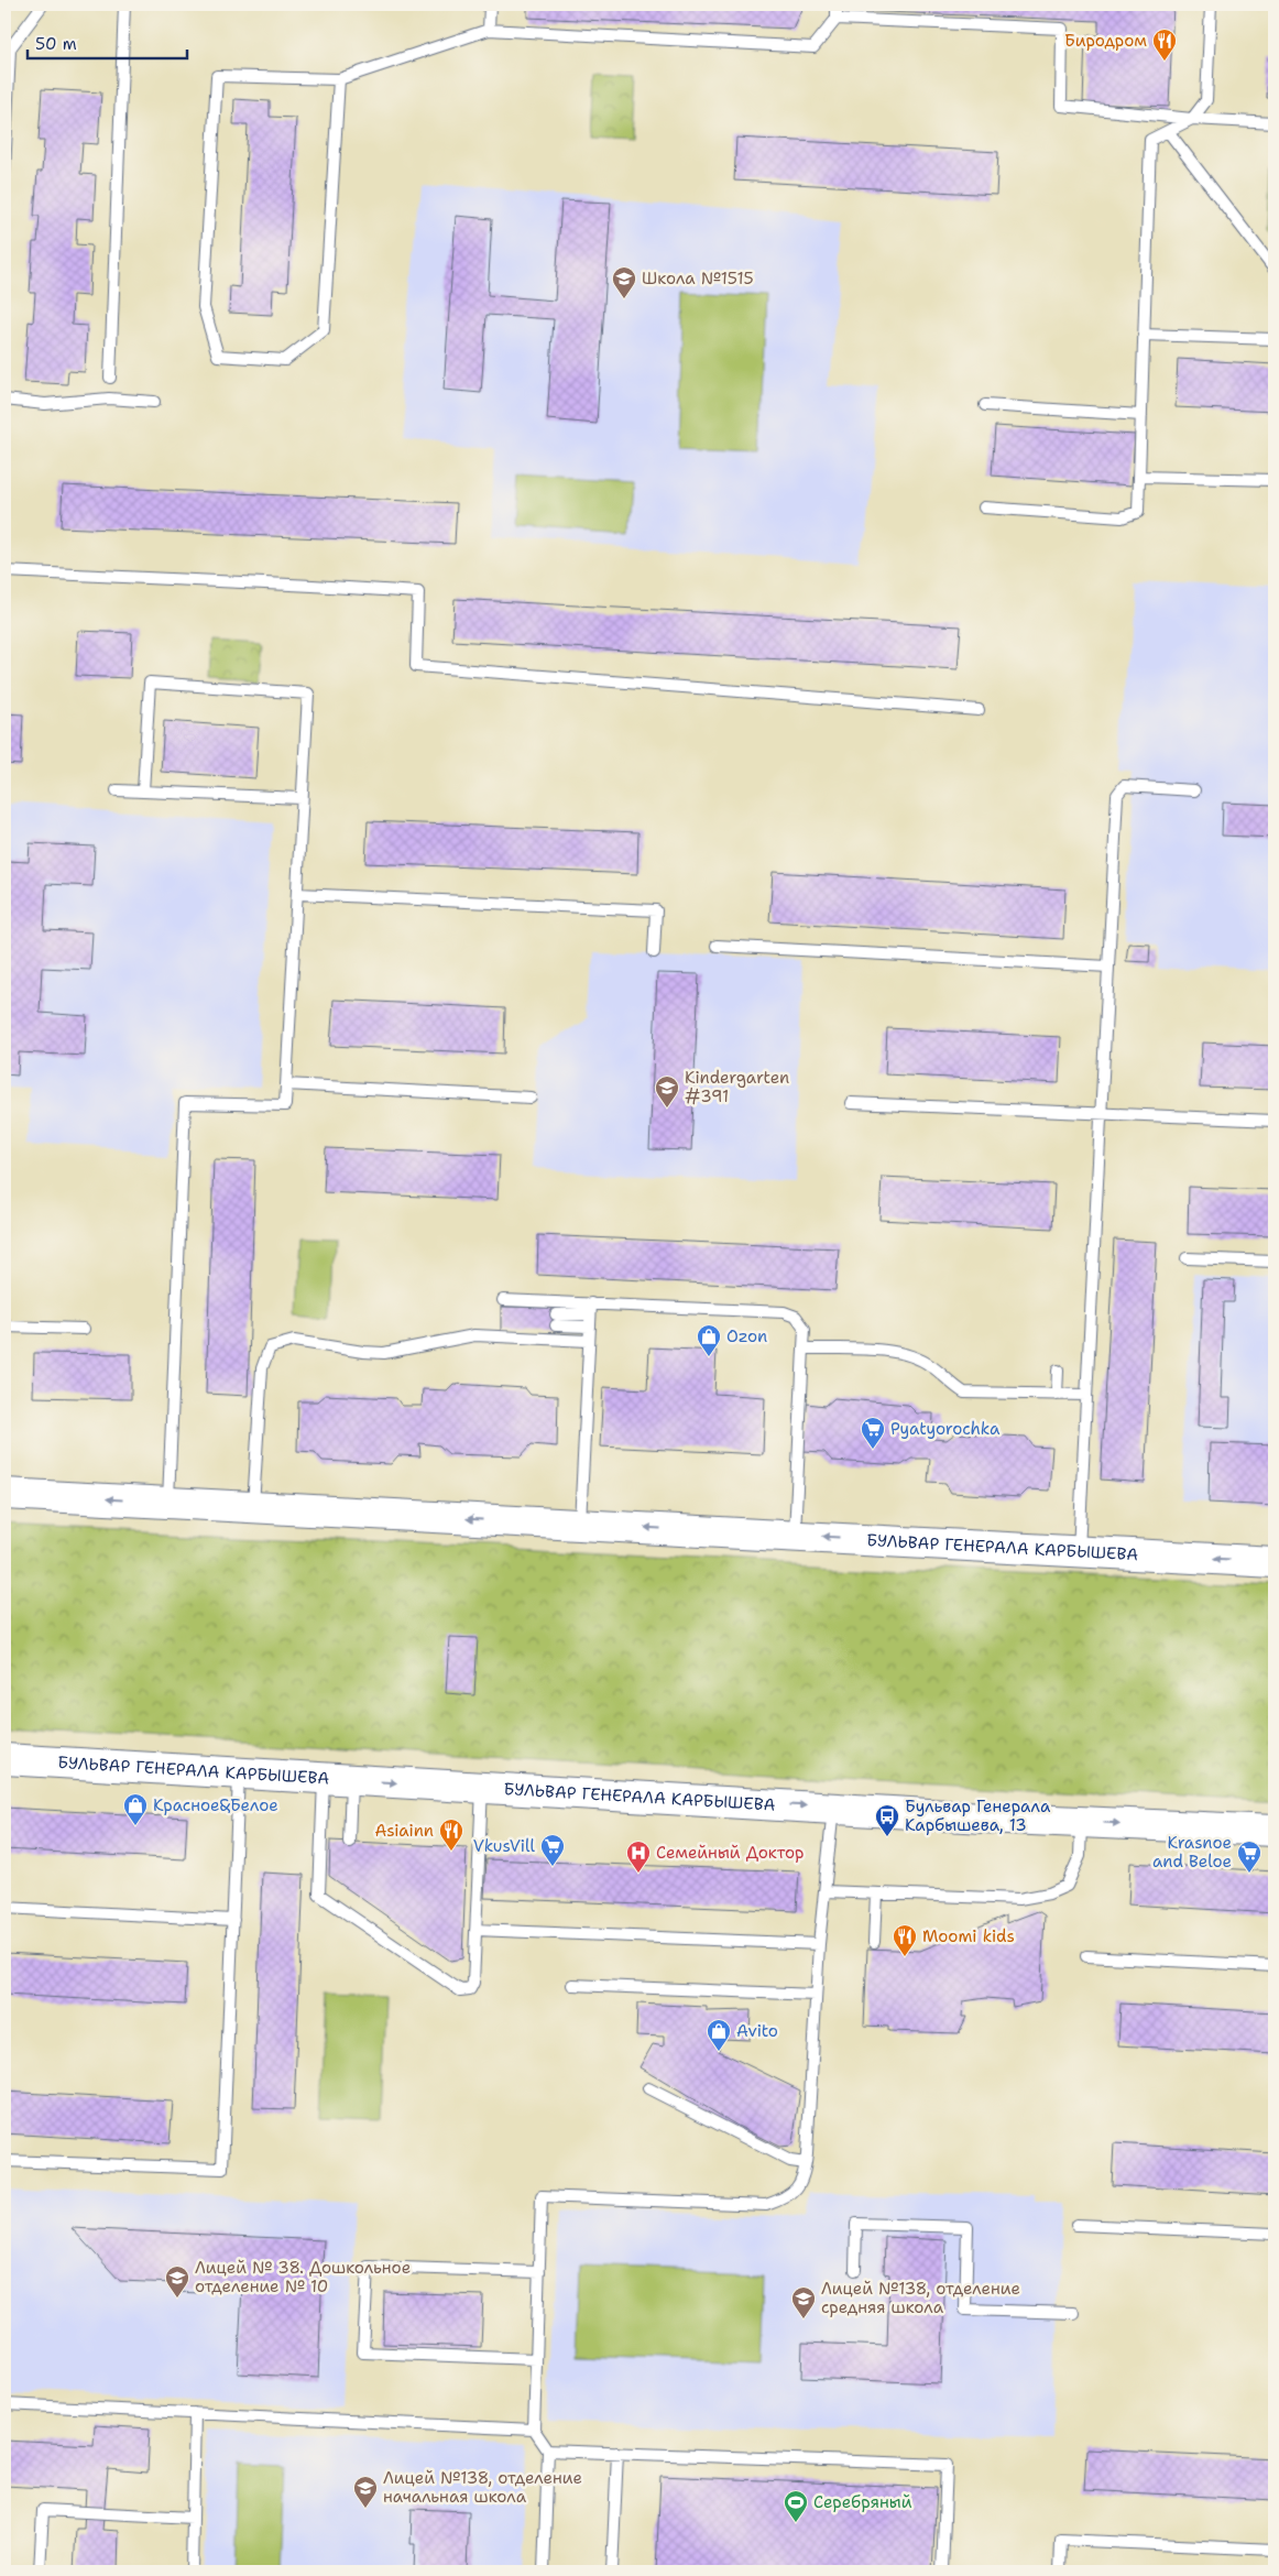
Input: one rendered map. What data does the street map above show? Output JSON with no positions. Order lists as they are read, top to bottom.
{
  "streets": {
    "street": ["БУЛЬВАР ГЕНЕРАЛА КАРБЫШЕВА"]
  },
  "places": {
    "restaurant": ["Биродром", "Asiainn", "Moomi kids"],
    "school or university": [
      "Школа №1515",
      "Kindergarten #391",
      "Лицей № 38. Дошкольное отделение № 10",
      "Лицей №138, отделение средняя школа",
      "Лицей №138, отделение начальная школа"
    ],
    "shop": ["Ozon", "Красное&Белое", "Avito"],
    "supermarket": ["Pyatyorochka", "VkusVill", "Krasnoe and Beloe"],
    "bus stop": ["Бульвар Генерала Карбышева, 13"],
    "hospital": ["Семейный Доктор"],
    "sports": ["Серебряный"]
  },
  "scale_bar": "50 m"
}
